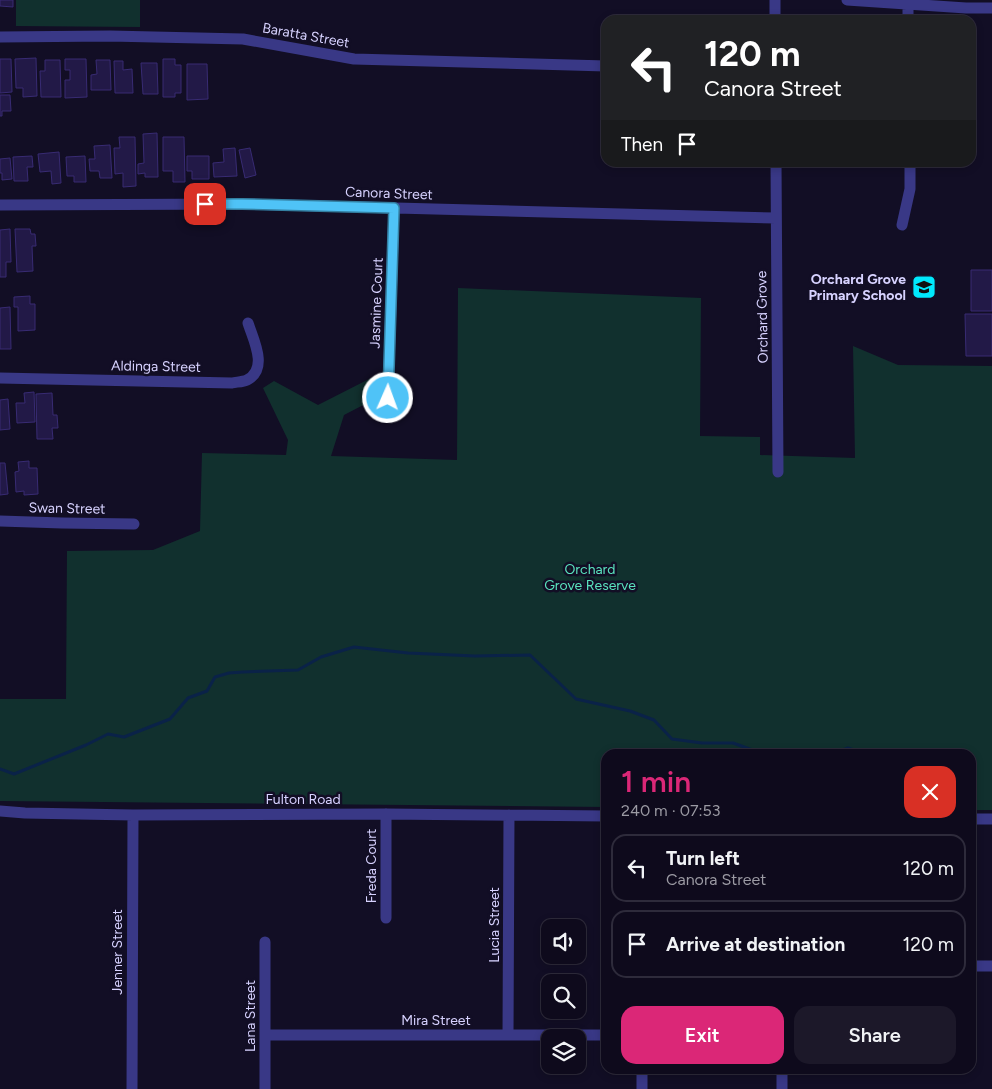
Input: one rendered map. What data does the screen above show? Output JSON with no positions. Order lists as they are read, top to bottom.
{
  "streets": {
    "street": [
      "Baratta Street",
      "Canora Street",
      "Jasmine Court",
      "Orchard Grove",
      "Aldinga Street",
      "Swan Street",
      "Fulton Road",
      "Freda Court",
      "Lucia Street",
      "Jenner Street",
      "Lana Street",
      "Mira Street"
    ]
  },
  "crossings": [
    ["Canora Street", "Jasmine Court"],
    ["Canora Street", "Orchard Grove"],
    ["Fulton Road", "Freda Court"],
    ["Fulton Road", "Lucia Street"],
    ["Fulton Road", "Jenner Street"],
    ["Lucia Street", "Mira Street"],
    ["Lana Street", "Mira Street"]
  ],
  "parks": ["Orchard Grove Reserve"],
  "places": {
    "school or university": ["Orchard Grove Primary School"]
  },
  "page": {
    "turn": ["120 m", "Canora Street"],
    "then": "Then",
    "heading": ["1 min", "240 m · 07:53"],
    "list": [
      {
        "name": "Turn left",
        "note": "Canora Street",
        "value": "120 m"
      },
      {
        "name": "Arrive at destination",
        "value": "120 m"
      }
    ],
    "buttons": ["Exit", "Share"]
  }
}
